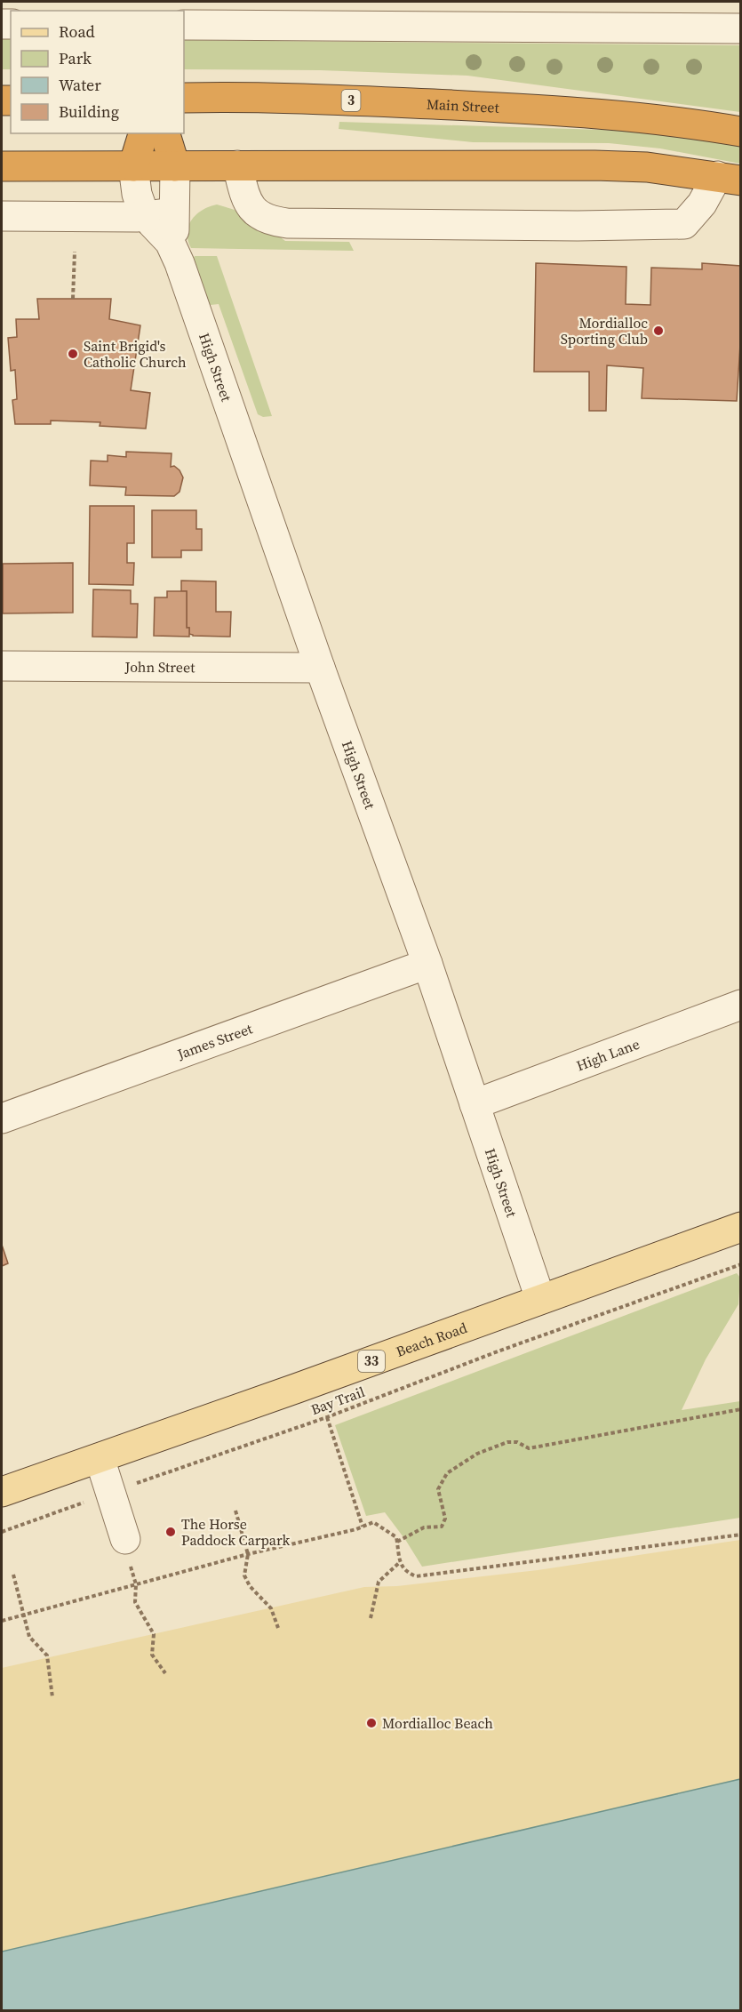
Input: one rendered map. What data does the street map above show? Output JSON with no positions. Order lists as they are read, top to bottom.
{
  "streets": {
    "highway": ["3", "Main Street"],
    "main road": ["Beach Road", "33"],
    "street": [
      "High Street",
      "John Street",
      "James Street",
      "High Lane"
    ],
    "path": ["Bay Trail"]
  },
  "crossings": [
    ["High Street", "John Street"],
    ["High Street", "James Street"],
    ["High Street", "High Lane"],
    ["High Street", "Beach Road"]
  ],
  "places": [
    "Mordialloc Sporting Club",
    "Saint Brigid's Catholic Church",
    "The Horse Paddock Carpark",
    "Mordialloc Beach"
  ],
  "legend": [
    "Road",
    "Park",
    "Water",
    "Building"
  ]
}
